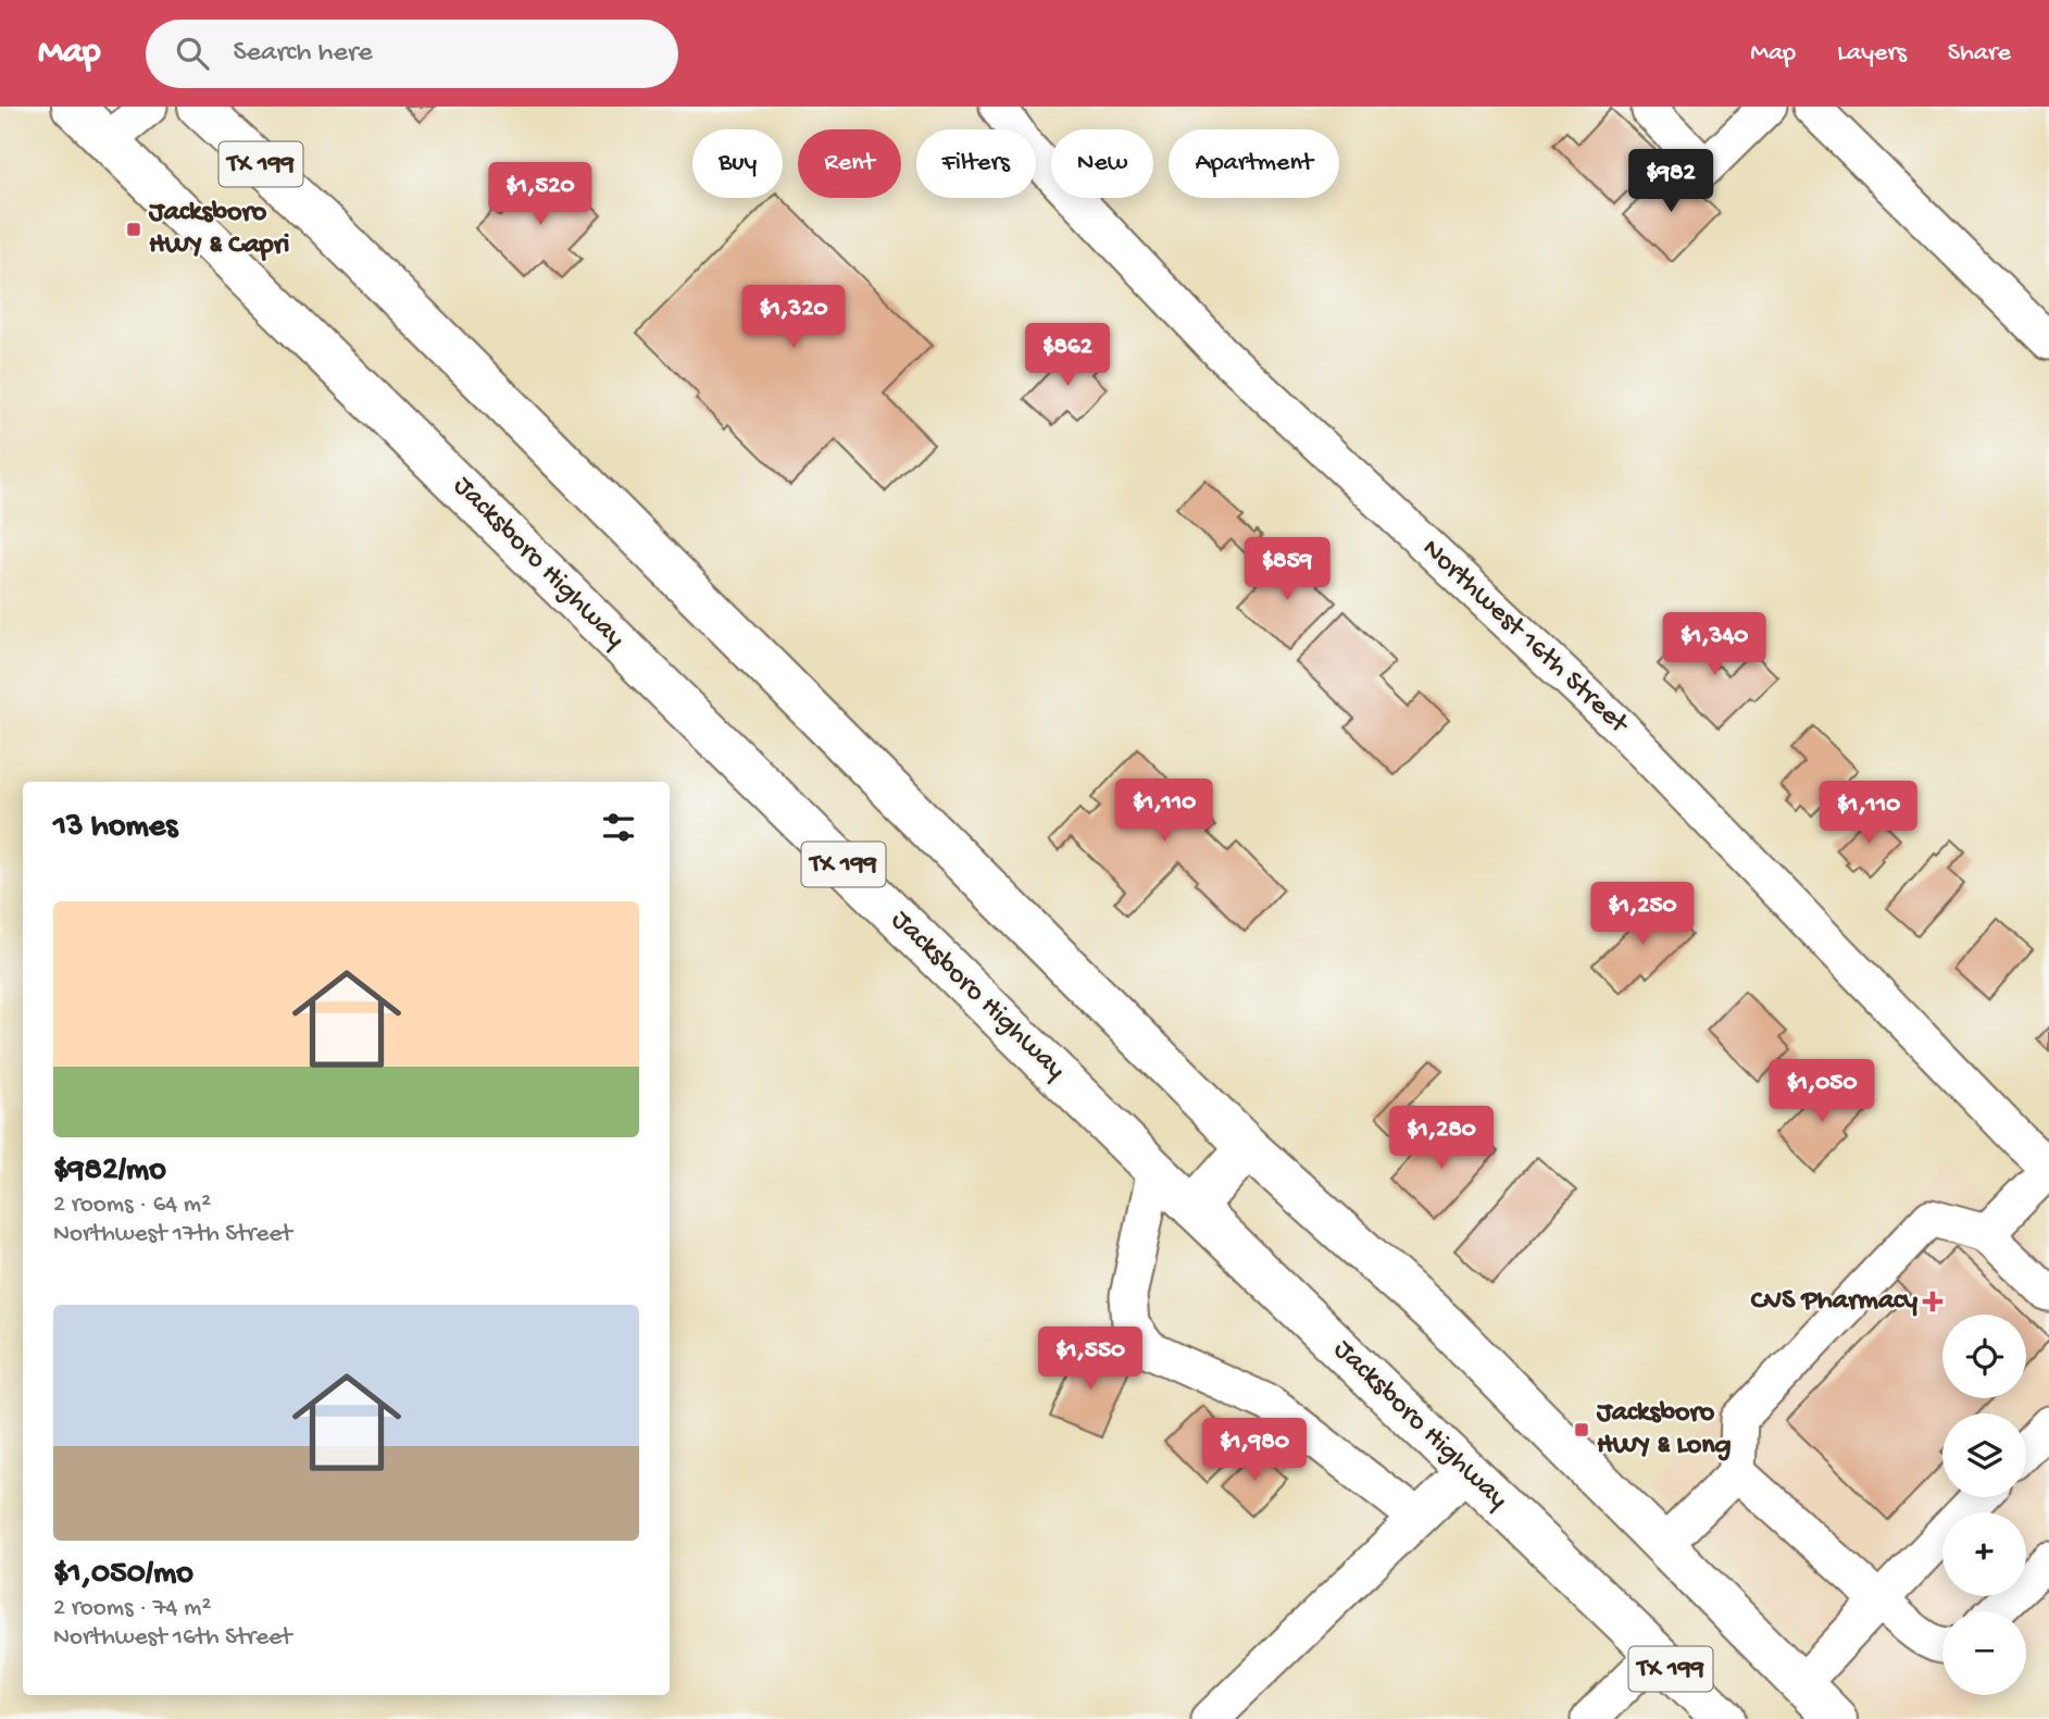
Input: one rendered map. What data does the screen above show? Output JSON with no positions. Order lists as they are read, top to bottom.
{
  "streets": {
    "main road": ["TX 199", "Jacksboro Highway"],
    "street": ["Northwest 16th Street"]
  },
  "places": {
    "transit": ["Jacksboro HWY & Capri", "Jacksboro HWY & Long"],
    "health": ["CVS Pharmacy"]
  },
  "page": {
    "header": "Map",
    "search": "Search here",
    "nav": ["Map", "Layers", "Share"],
    "chip": [
      "Buy",
      "Rent",
      "Filters",
      "New",
      "Apartment"
    ],
    "price": [
      "$982",
      "$1,520",
      "$1,320",
      "$862",
      "$859",
      "$1,340",
      "$1,110",
      "$1,110",
      "$1,250",
      "$1,050",
      "$1,280",
      "$1,550",
      "$1,980"
    ],
    "heading": "13 homes",
    "list": [
      {
        "name": "$982/mo",
        "note": "2 rooms · 64 m² · Northwest 17th Street"
      },
      {
        "name": "$1,050/mo",
        "note": "2 rooms · 74 m² · Northwest 16th Street"
      }
    ],
    "map_buttons": ["+", "−"]
  }
}
